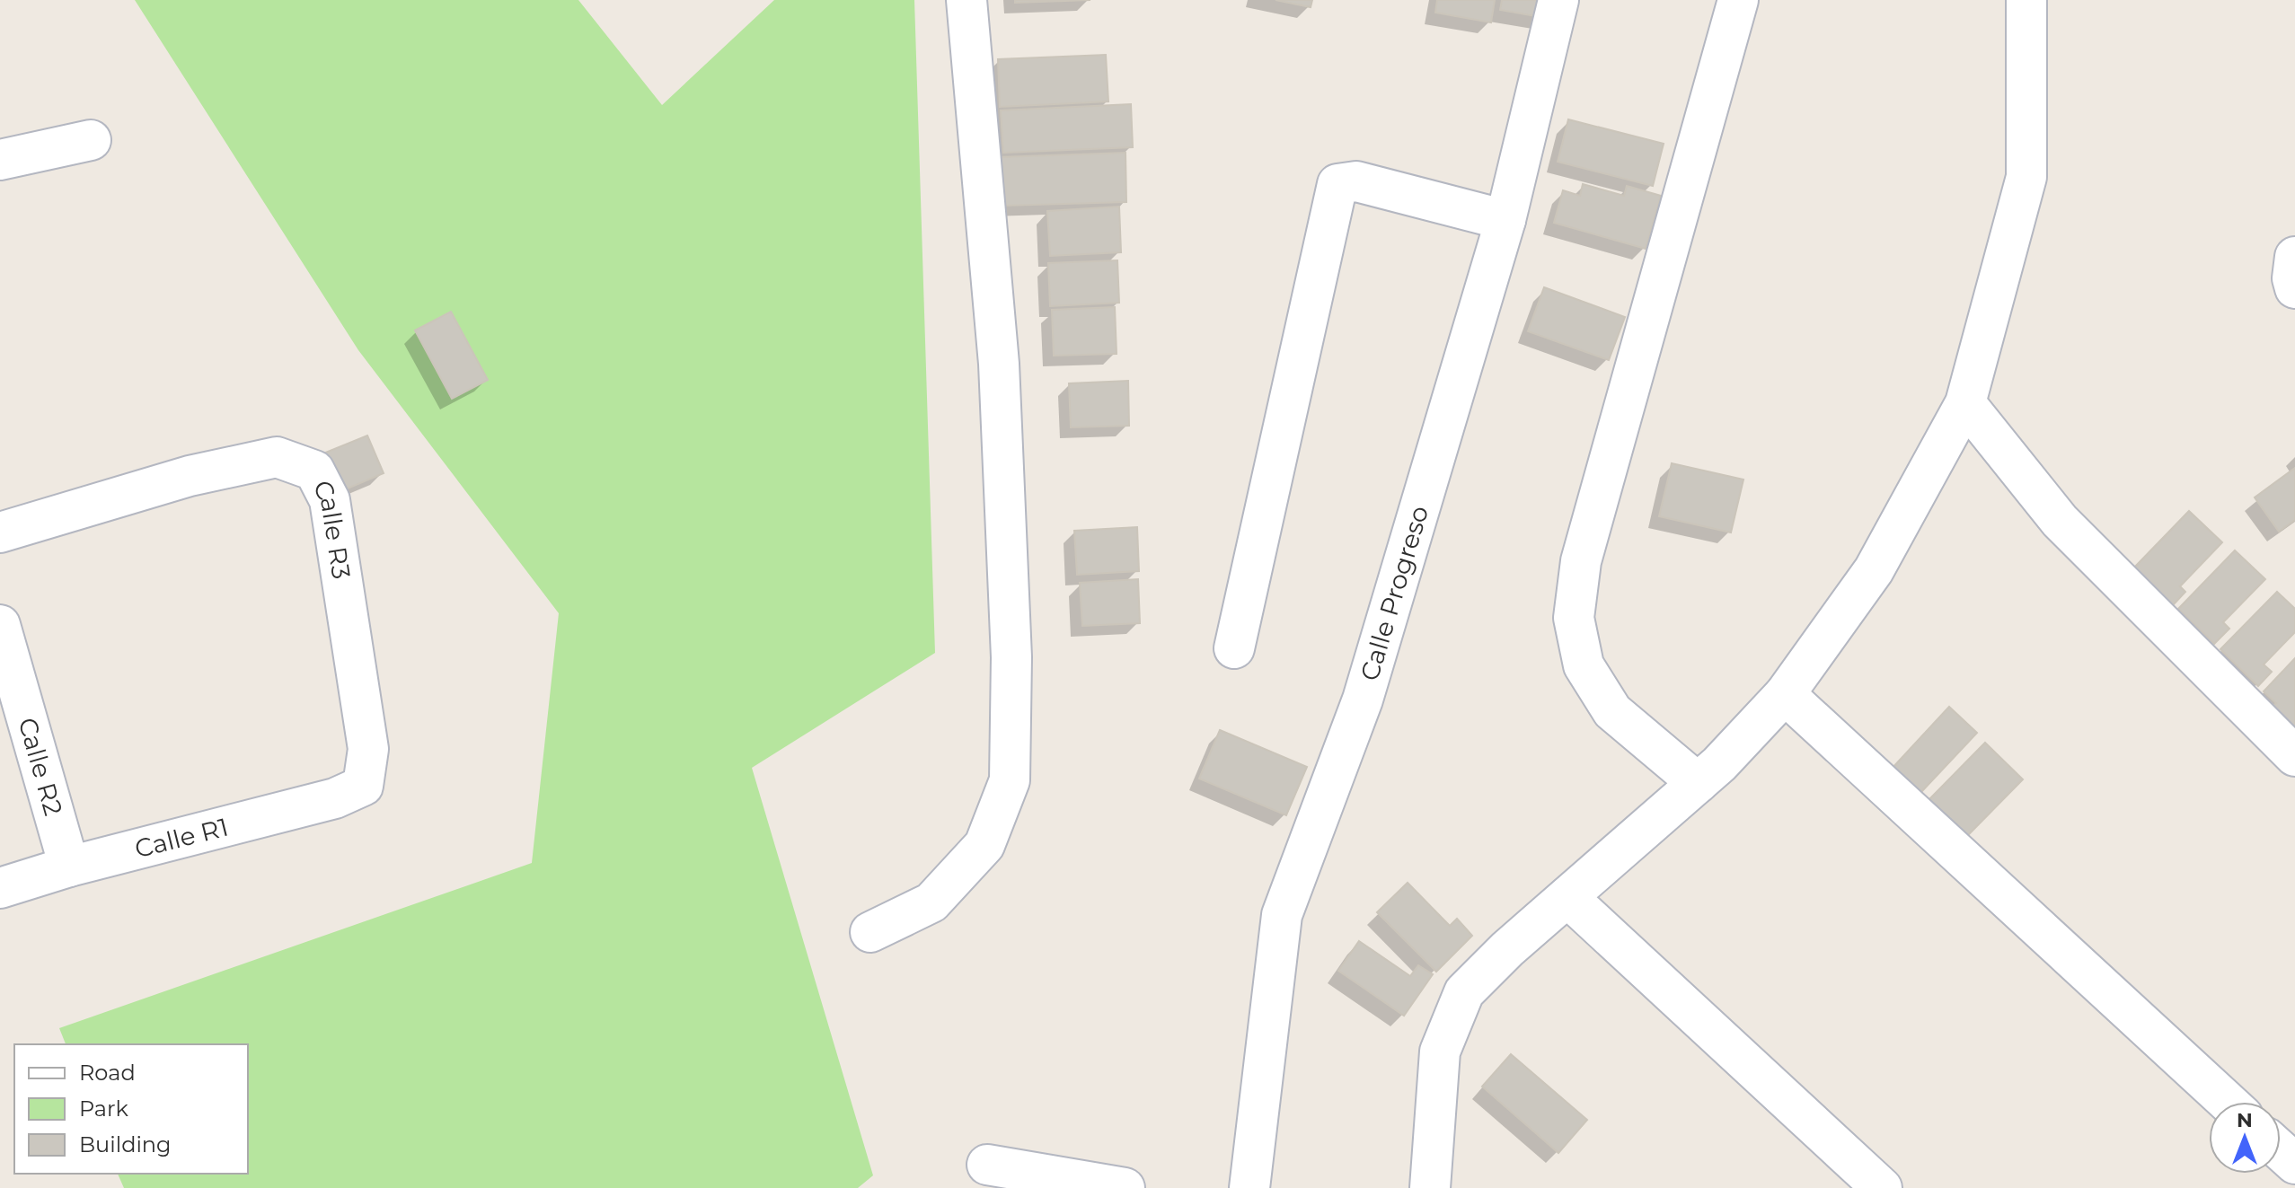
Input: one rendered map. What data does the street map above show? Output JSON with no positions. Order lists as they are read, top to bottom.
{
  "streets": {
    "street": [
      "Calle R3",
      "Calle Progreso",
      "Calle R2",
      "Calle R1"
    ]
  },
  "crossings": [
    ["Calle R3", "Calle R1"],
    ["Calle R2", "Calle R1"]
  ],
  "legend": ["Road", "Park", "Building"],
  "north": "top"
}
